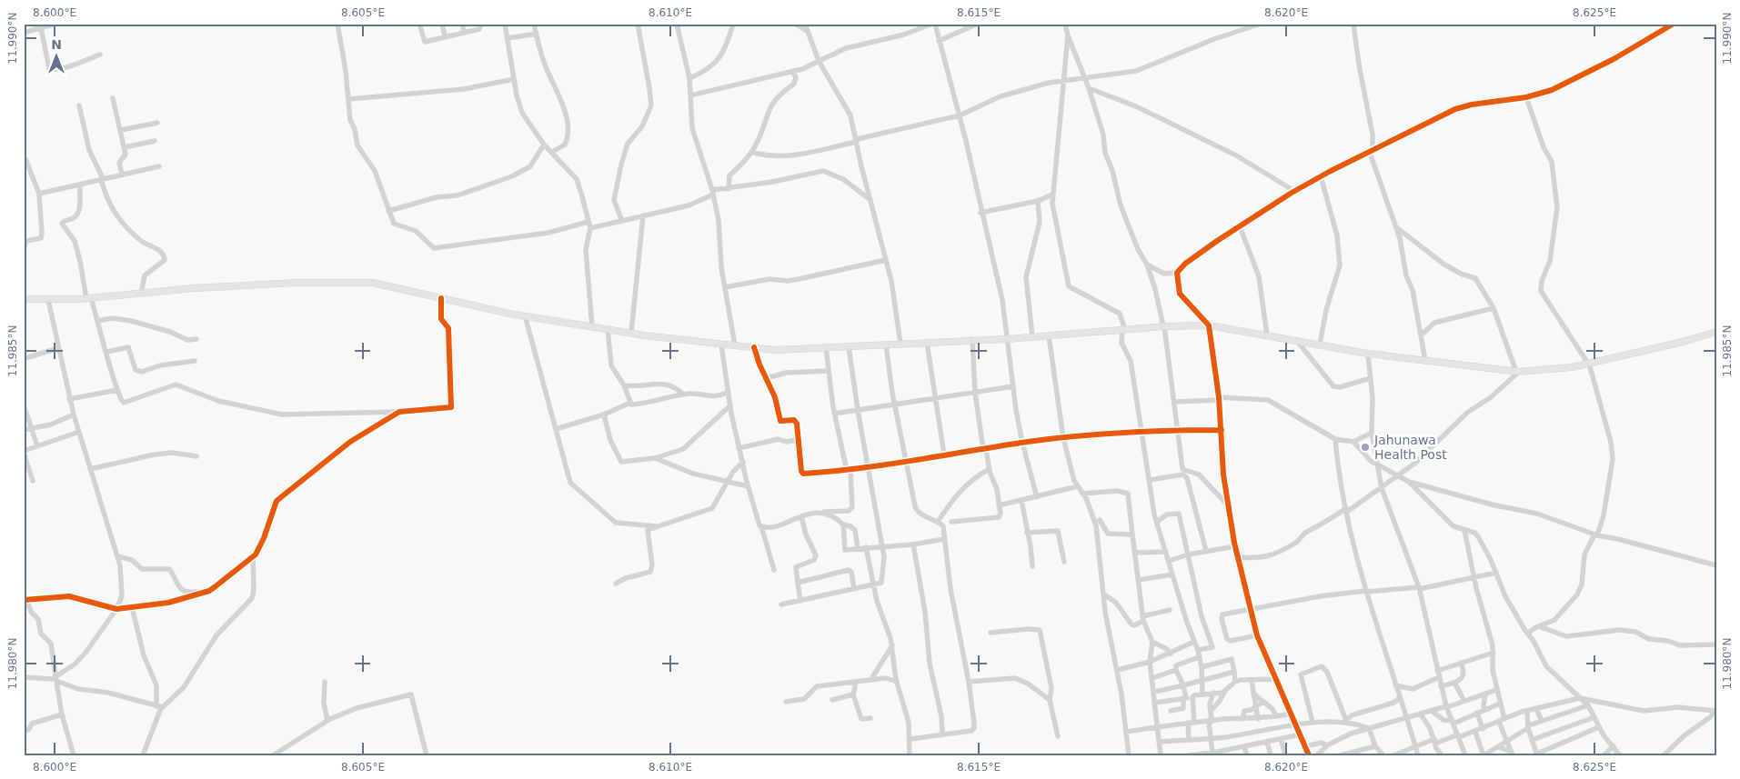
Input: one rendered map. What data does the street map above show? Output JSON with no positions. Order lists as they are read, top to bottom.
{
  "places": ["Jahunawa Health Post"],
  "north": "top",
  "coordinates": [
    "8.600°E",
    "8.605°E",
    "8.610°E",
    "8.615°E",
    "8.620°E",
    "8.625°E",
    "11.990°N",
    "11.985°N",
    "11.980°N"
  ]
}
